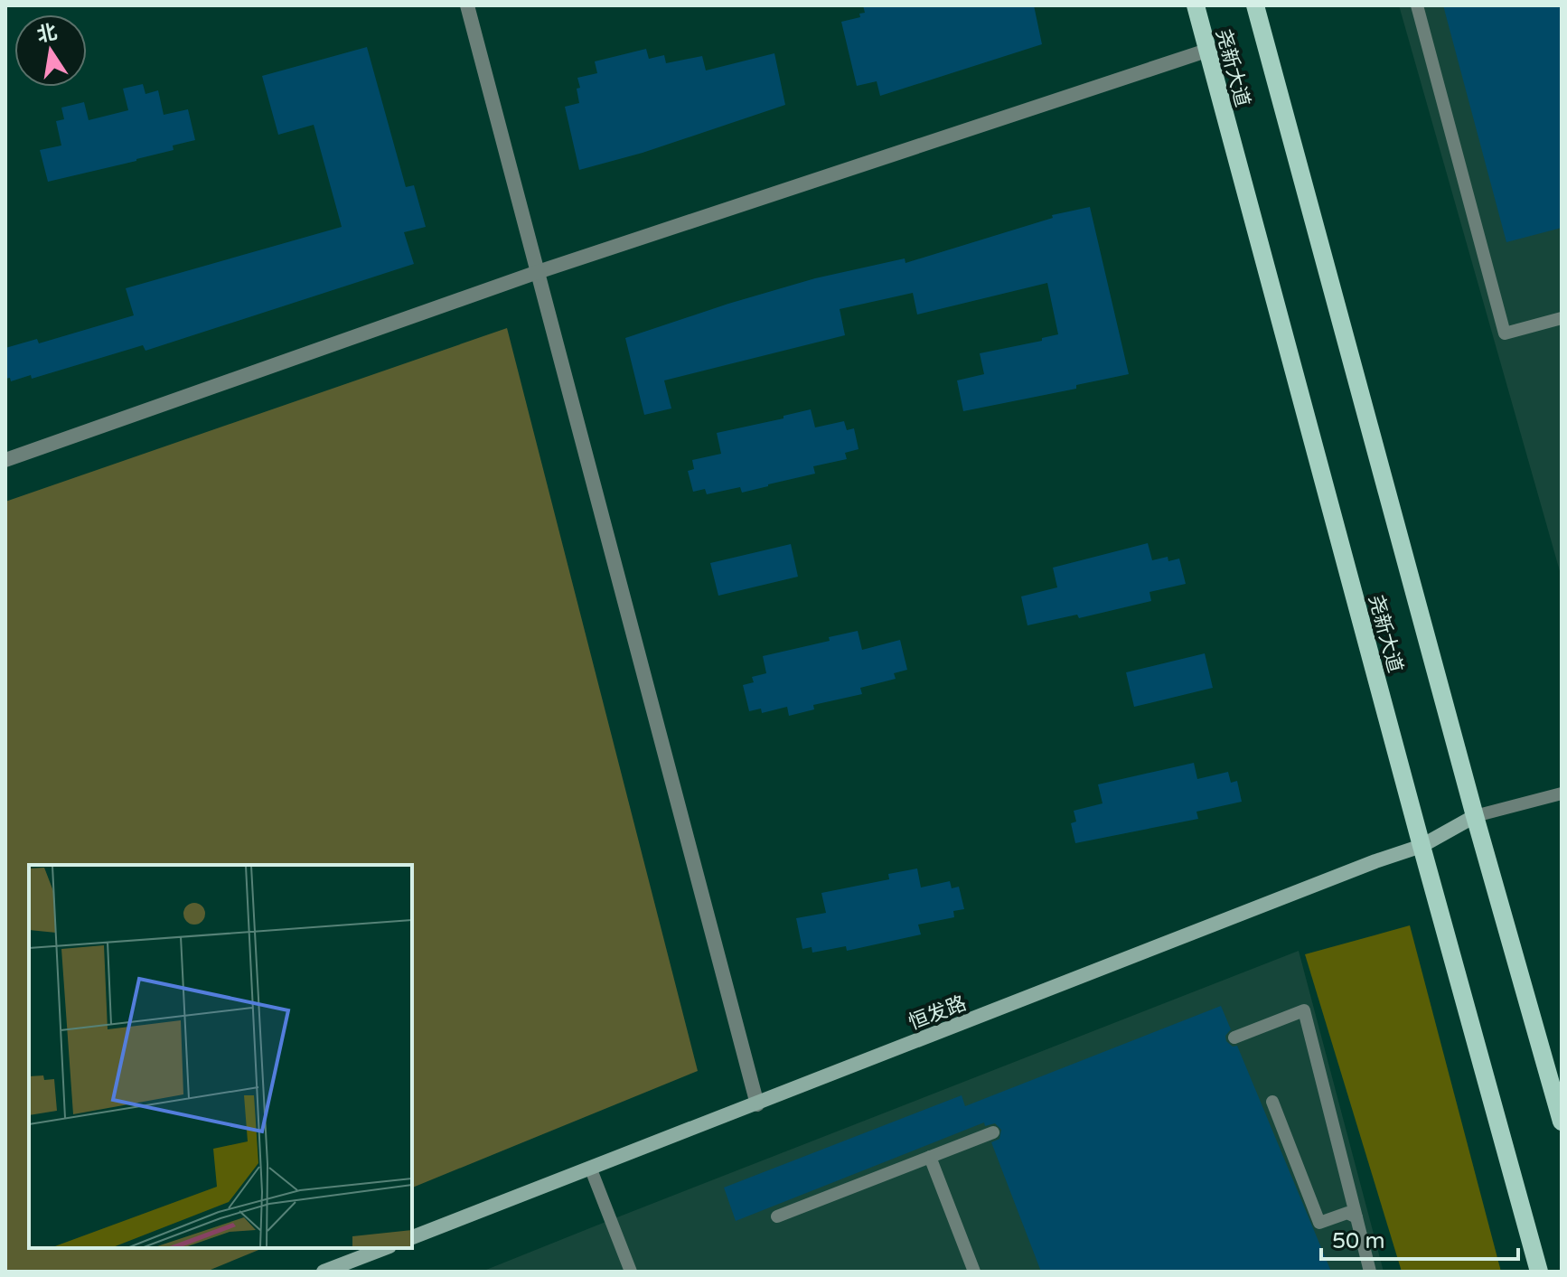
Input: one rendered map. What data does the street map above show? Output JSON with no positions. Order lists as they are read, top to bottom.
{
  "streets": {
    "main road": ["尧新大道"],
    "street": ["恒发路"]
  },
  "crossings": [
    ["尧新大道", "恒发路"]
  ],
  "scale_bar": "50 m",
  "north": "top"
}
